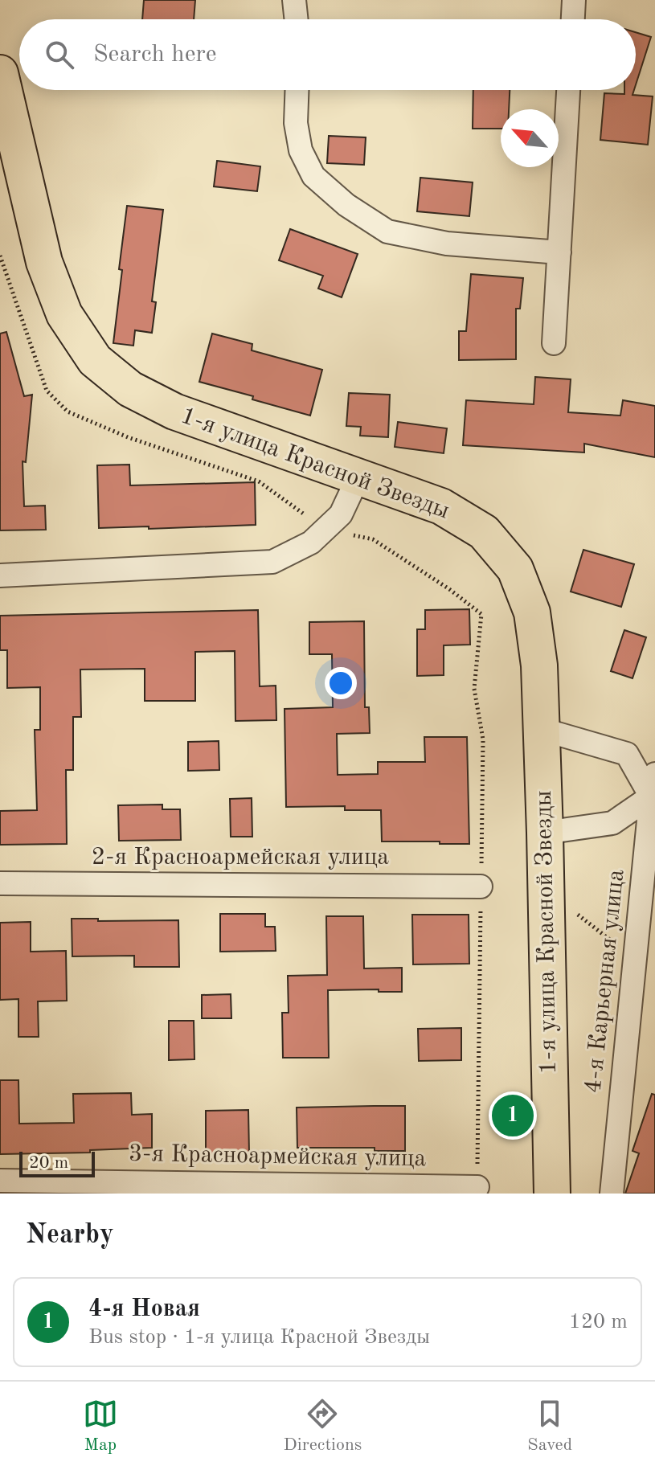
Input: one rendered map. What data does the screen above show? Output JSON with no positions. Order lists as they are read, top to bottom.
{
  "streets": {
    "main road": ["1-я улица Красной Звезды"],
    "street": ["2-я Красноармейская улица", "4-я Карьерная улица", "3-я Красноармейская улица"]
  },
  "scale_bar": "20 m",
  "north": "top left",
  "page": {
    "search": "Search here",
    "pins": "1",
    "scale": "20 m",
    "heading": "Nearby",
    "list": [
      {
        "mark": "1",
        "name": "4-я Новая",
        "note": "Bus stop · 1-я улица Красной Звезды",
        "value": "120 m"
      }
    ],
    "nav": ["Map", "Directions", "Saved"]
  }
}
